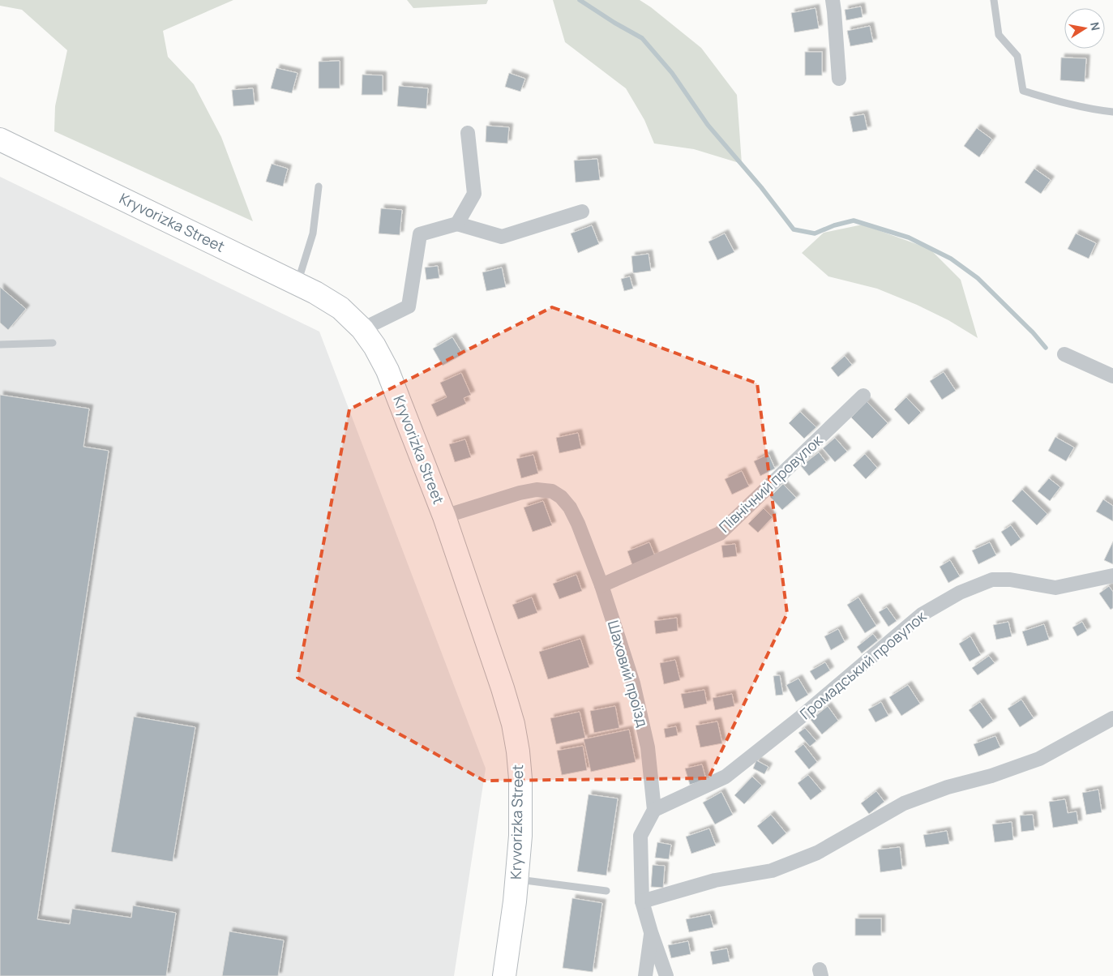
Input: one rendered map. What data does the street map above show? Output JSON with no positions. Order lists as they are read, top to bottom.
{
  "streets": {
    "main road": ["Kryvorizka Street"],
    "street": ["Північний провулок", "Громадський провулок", "Шаховий проїзд"]
  },
  "crossings": [
    ["Kryvorizka Street", "Шаховий проїзд"],
    ["Північний провулок", "Шаховий проїзд"],
    ["Громадський провулок", "Шаховий проїзд"]
  ],
  "north": "right"
}
